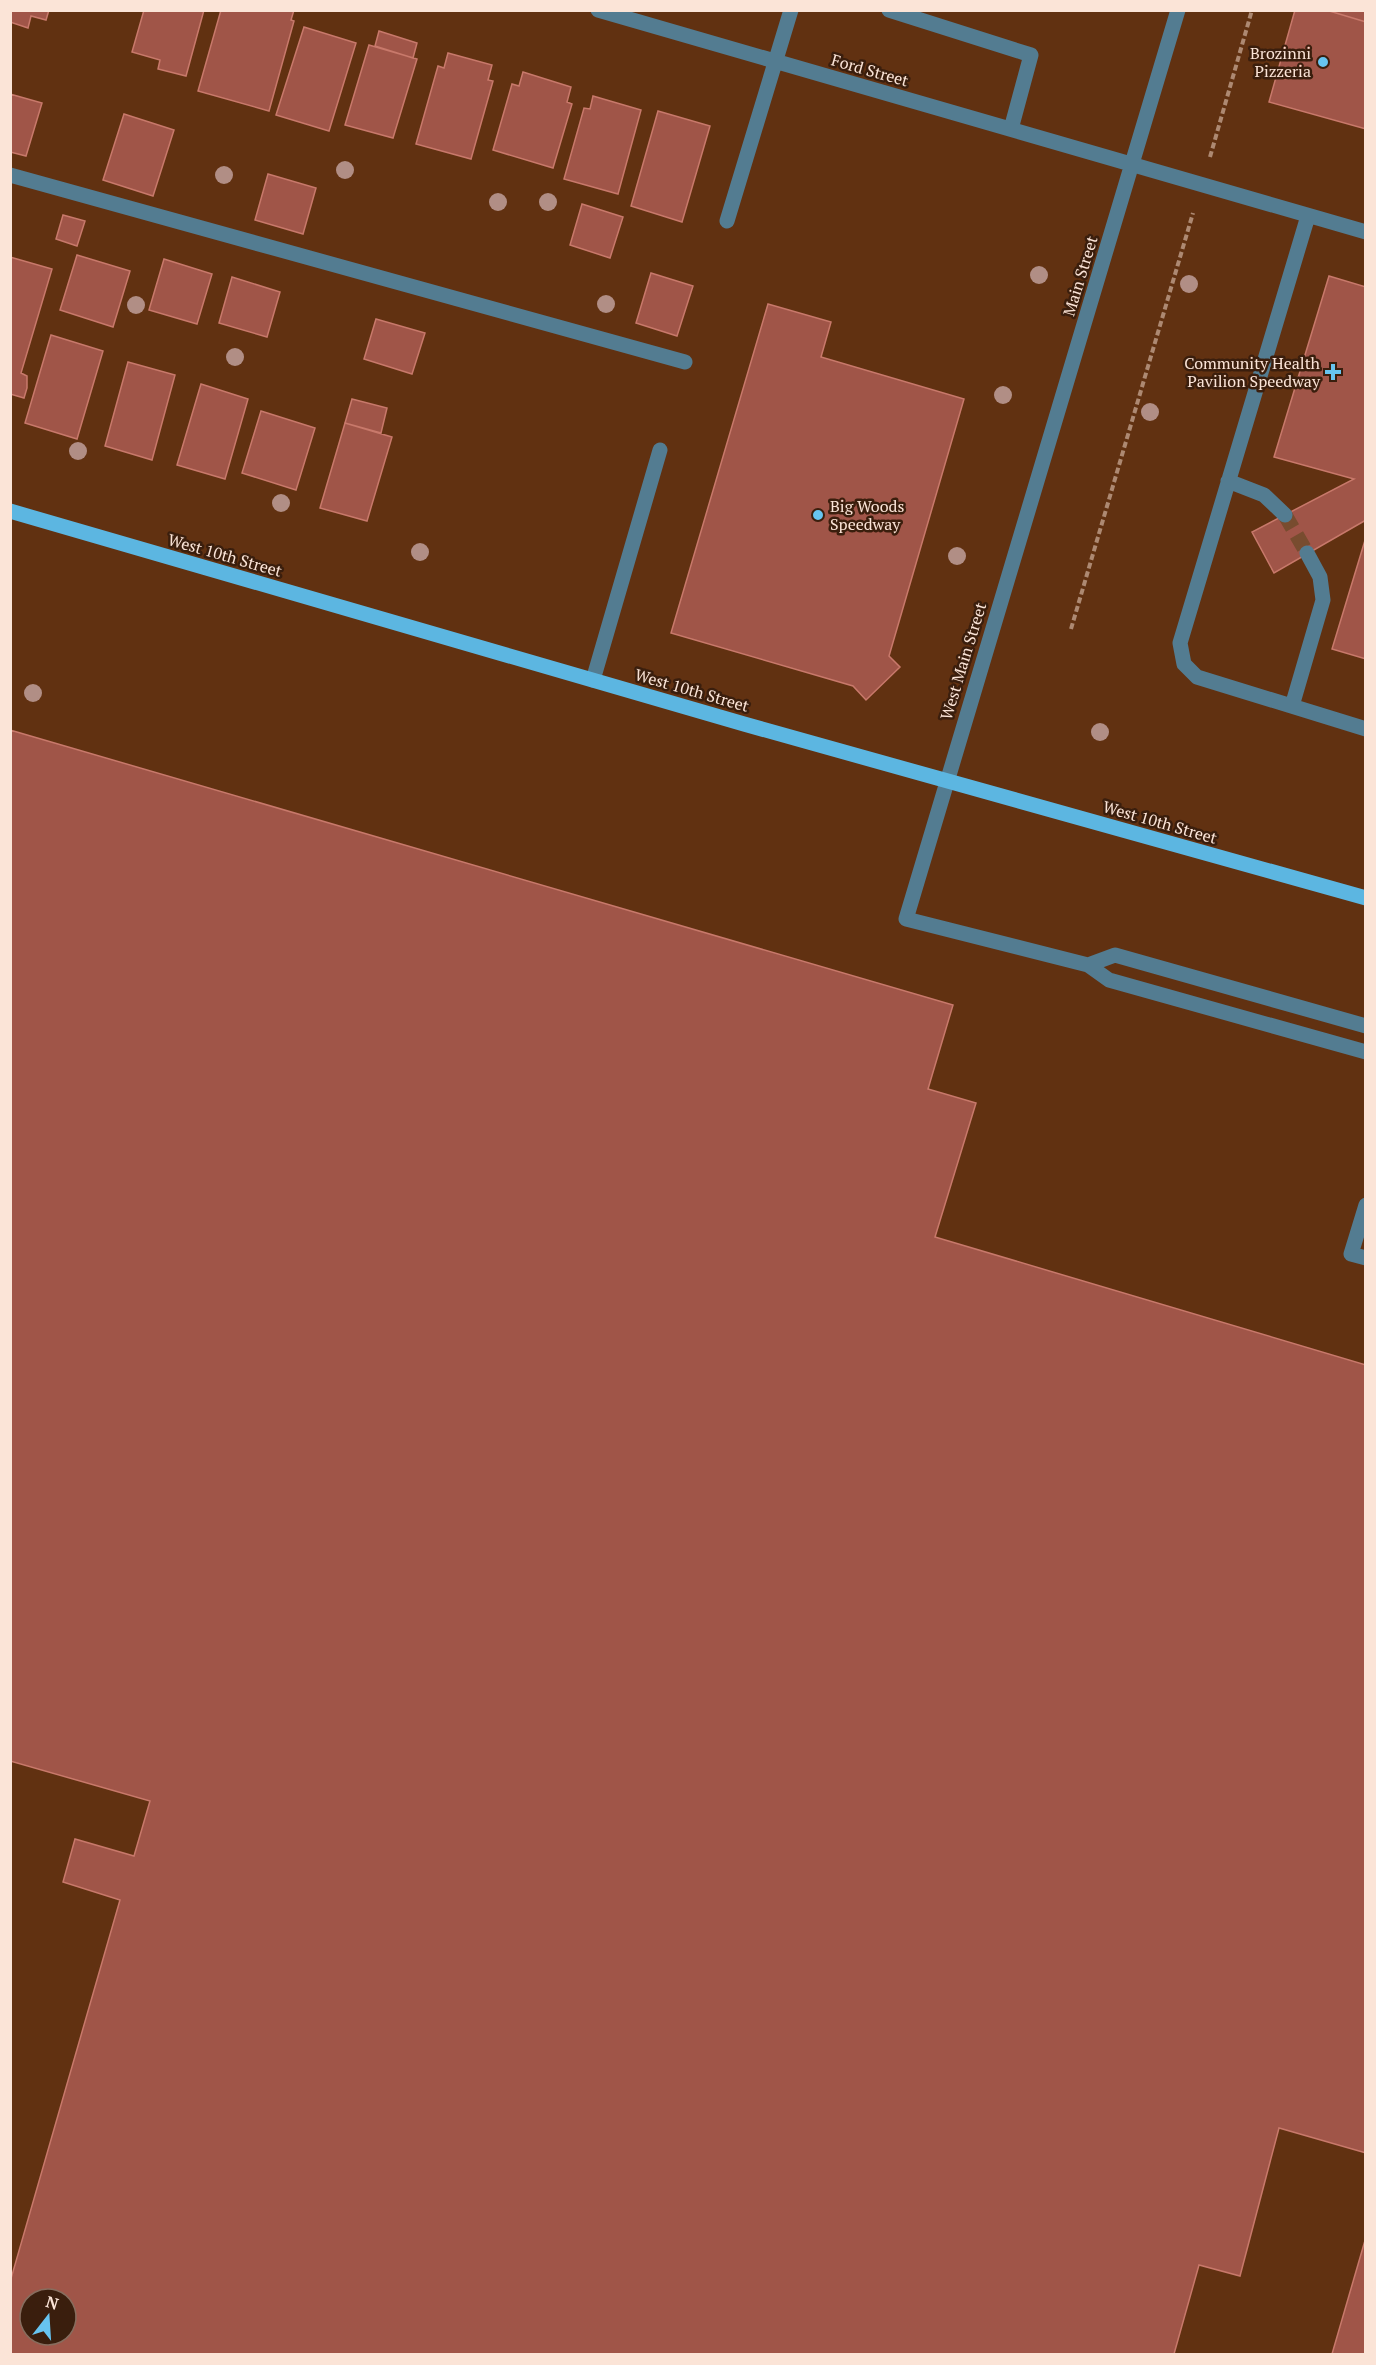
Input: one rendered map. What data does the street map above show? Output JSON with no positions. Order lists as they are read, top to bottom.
{
  "streets": {
    "main road": ["West 10th Street"],
    "street": ["Ford Street", "Main Street", "West Main Street"]
  },
  "crossings": [
    ["Ford Street", "Main Street"],
    ["Main Street", "West Main Street"],
    ["West 10th Street", "West Main Street"]
  ],
  "places": {
    "other": ["Brozinni Pizzeria", "Big Woods Speedway"],
    "health": ["Community Health Pavilion Speedway"]
  },
  "north": "top"
}
